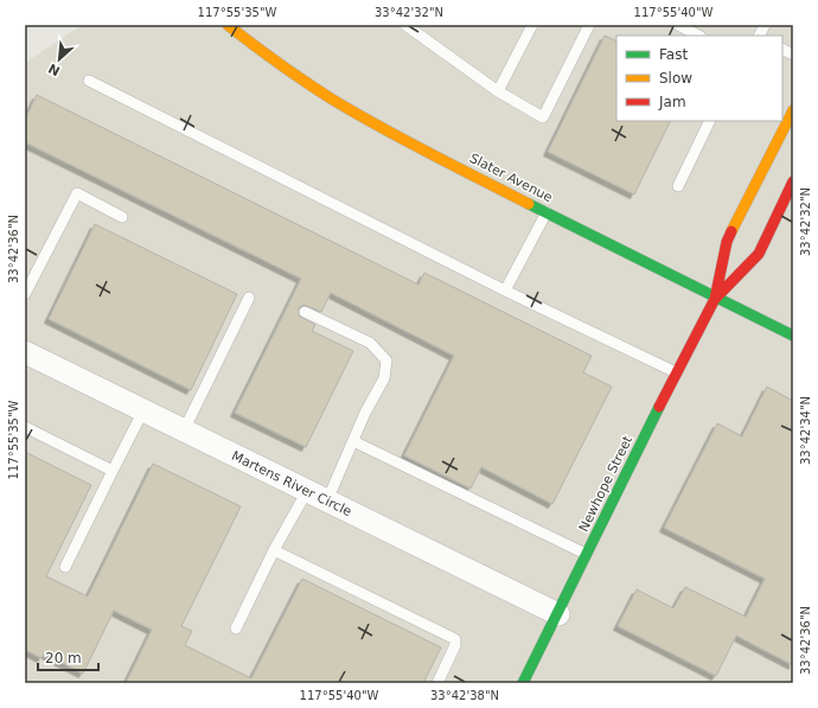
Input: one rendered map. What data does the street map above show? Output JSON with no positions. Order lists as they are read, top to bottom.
{
  "streets": {
    "street": ["Slater Avenue", "Martens River Circle", "Newhope Street"]
  },
  "crossings": [
    ["Slater Avenue", "Newhope Street"],
    ["Martens River Circle", "Newhope Street"]
  ],
  "legend": ["Fast", "Slow", "Jam"],
  "scale_bar": "20 m",
  "north": "bottom left",
  "coordinates": [
    "117°55'35\"W",
    "33°42'32\"N",
    "117°55'40\"W",
    "33°42'36\"N",
    "33°42'34\"N",
    "33°42'38\"N"
  ]
}
